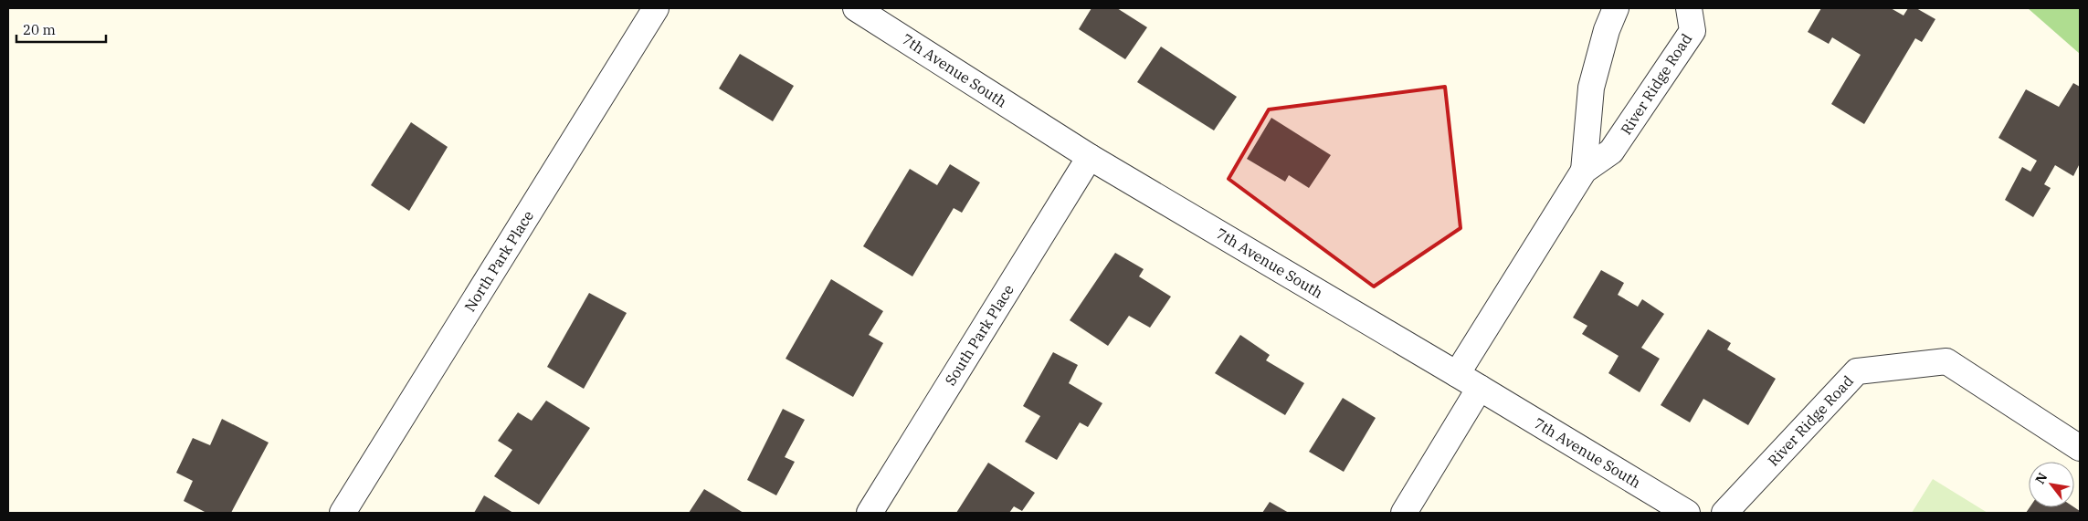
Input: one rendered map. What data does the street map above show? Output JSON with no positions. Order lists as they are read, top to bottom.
{
  "streets": {
    "street": [
      "7th Avenue South",
      "River Ridge Road",
      "North Park Place",
      "South Park Place"
    ]
  },
  "crossings": [
    ["7th Avenue South", "River Ridge Road"],
    ["7th Avenue South", "South Park Place"]
  ],
  "scale_bar": "20 m",
  "north": "top left"
}
